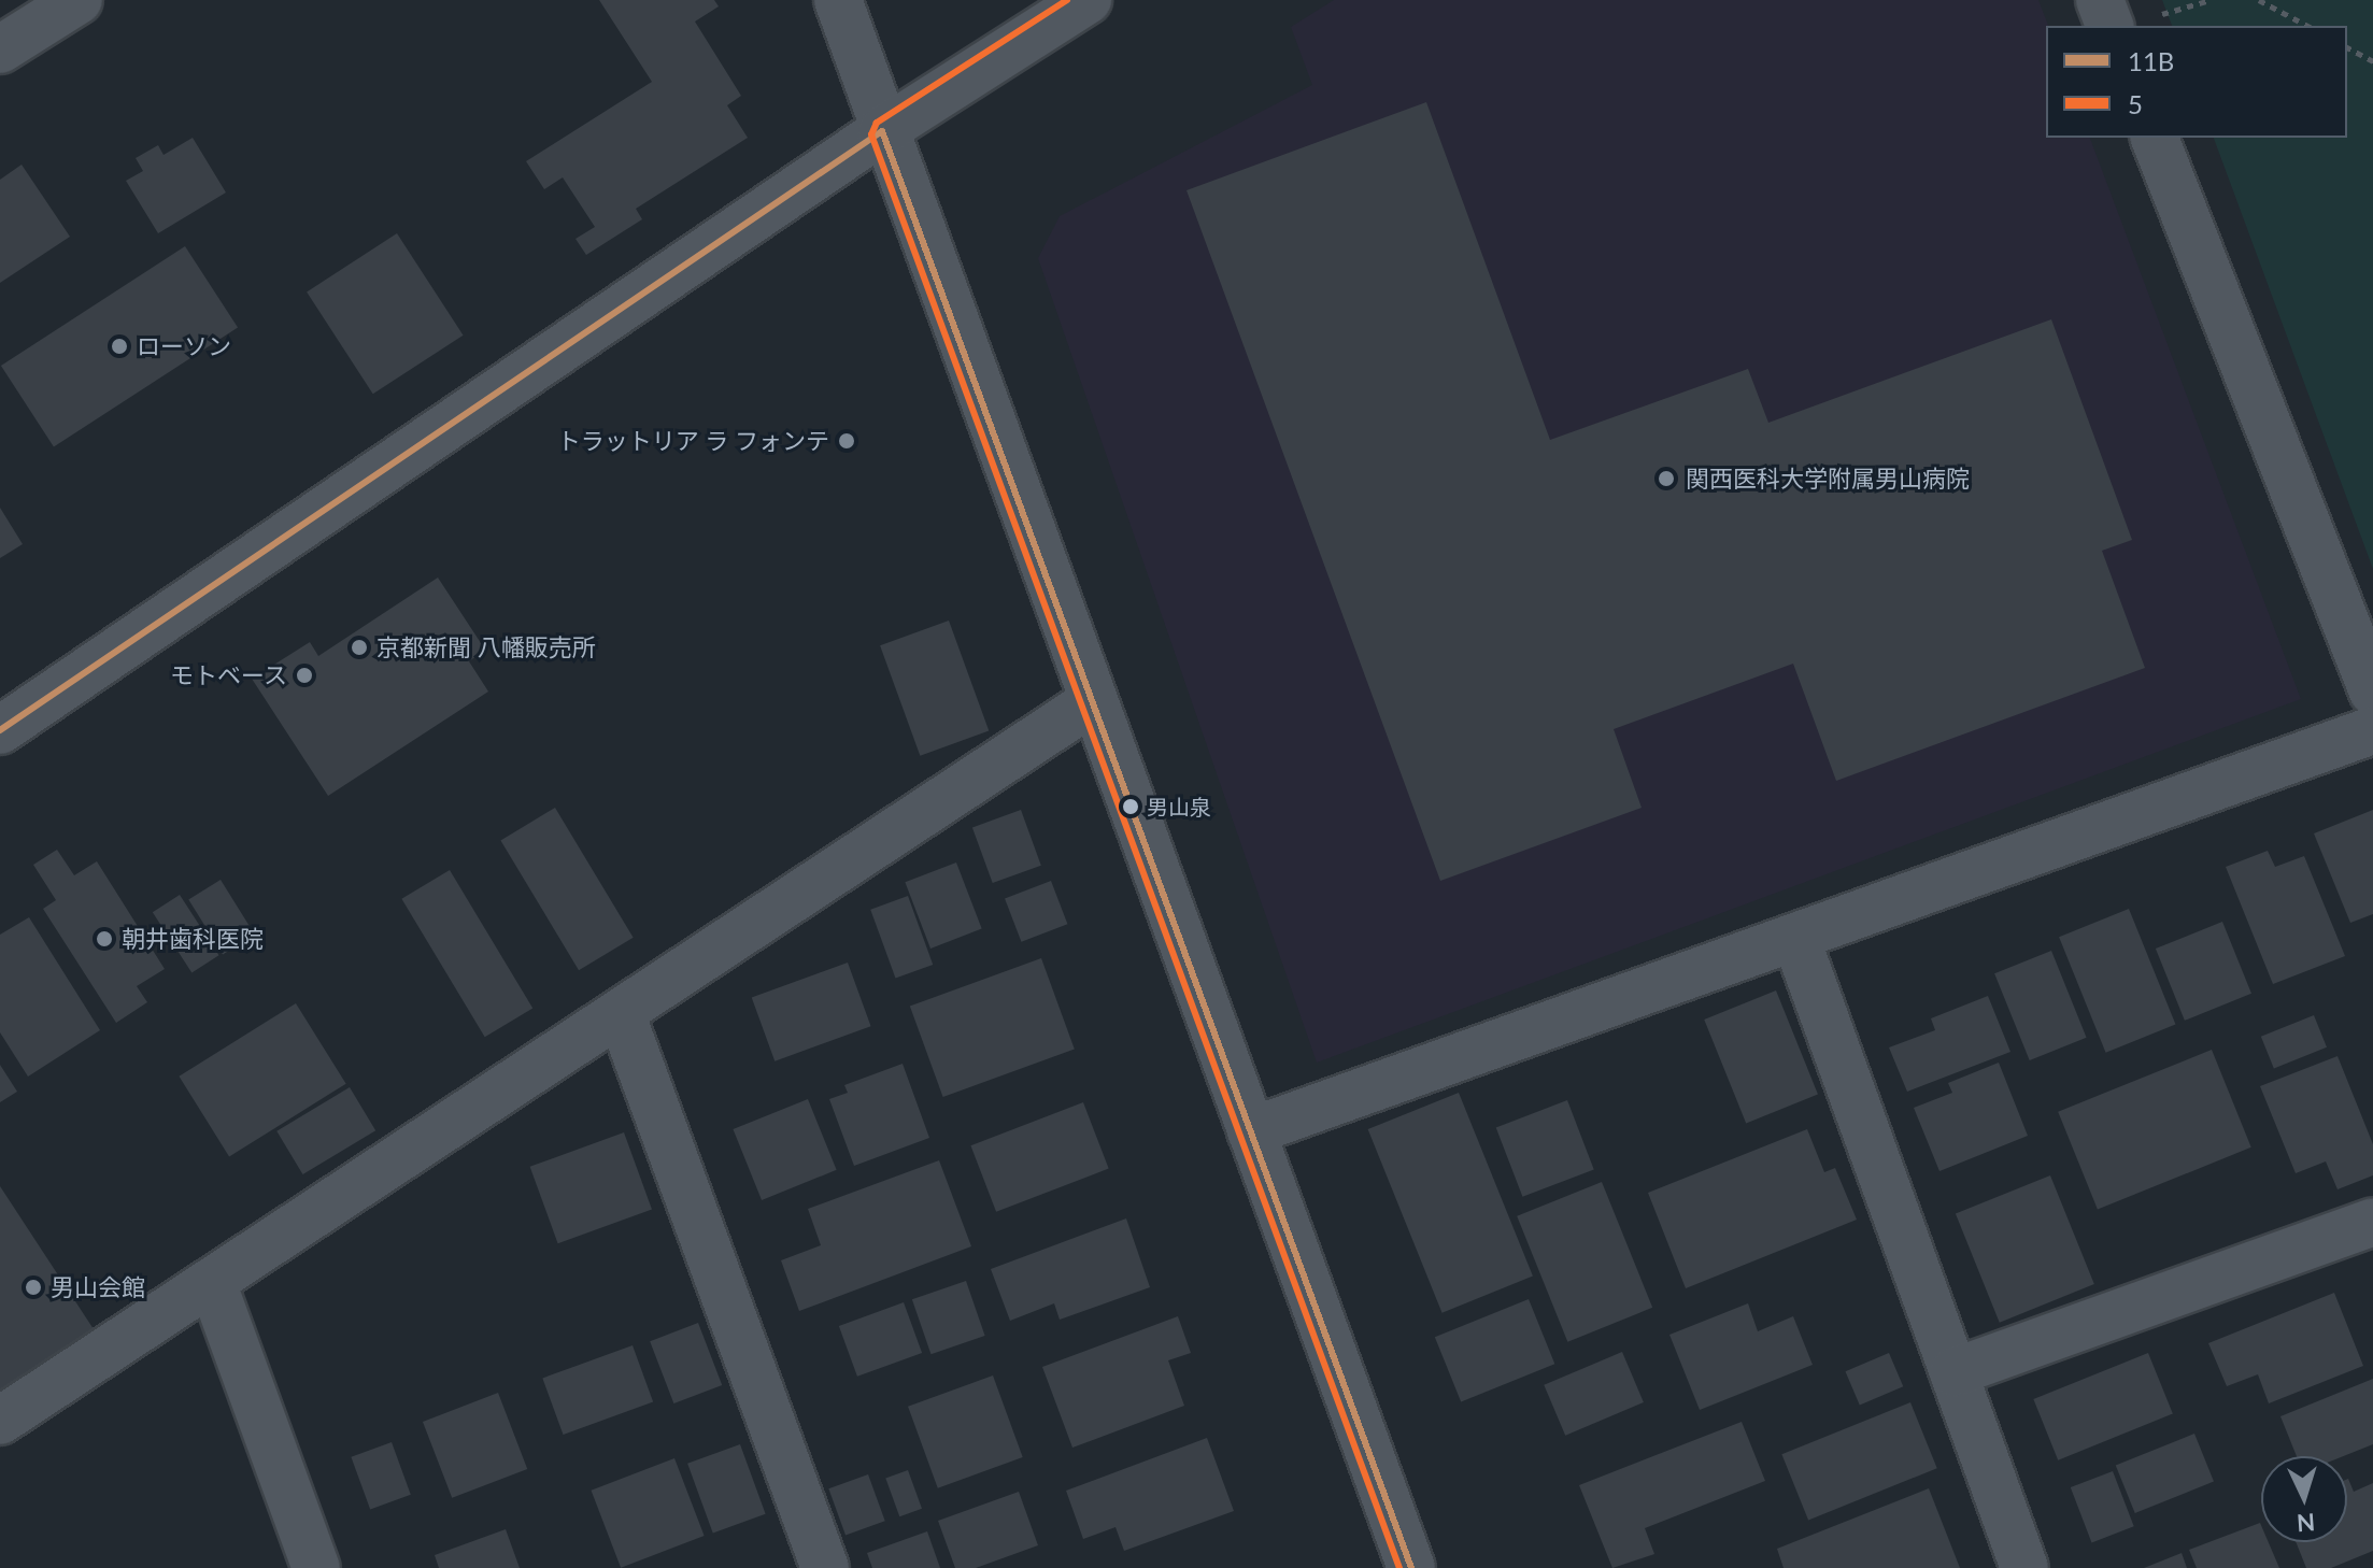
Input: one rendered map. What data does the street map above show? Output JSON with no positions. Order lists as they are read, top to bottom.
{
  "places": [
    "ローソン",
    "トラットリア ラ フォンテ",
    "関西医科大学附属男山病院",
    "京都新聞 八幡販売所",
    "モトベース",
    "男山泉",
    "朝井歯科医院",
    "男山会館"
  ],
  "lines": ["transit line 5", "transit line 11B"],
  "legend": ["11B", "5"],
  "north": "bottom"
}
